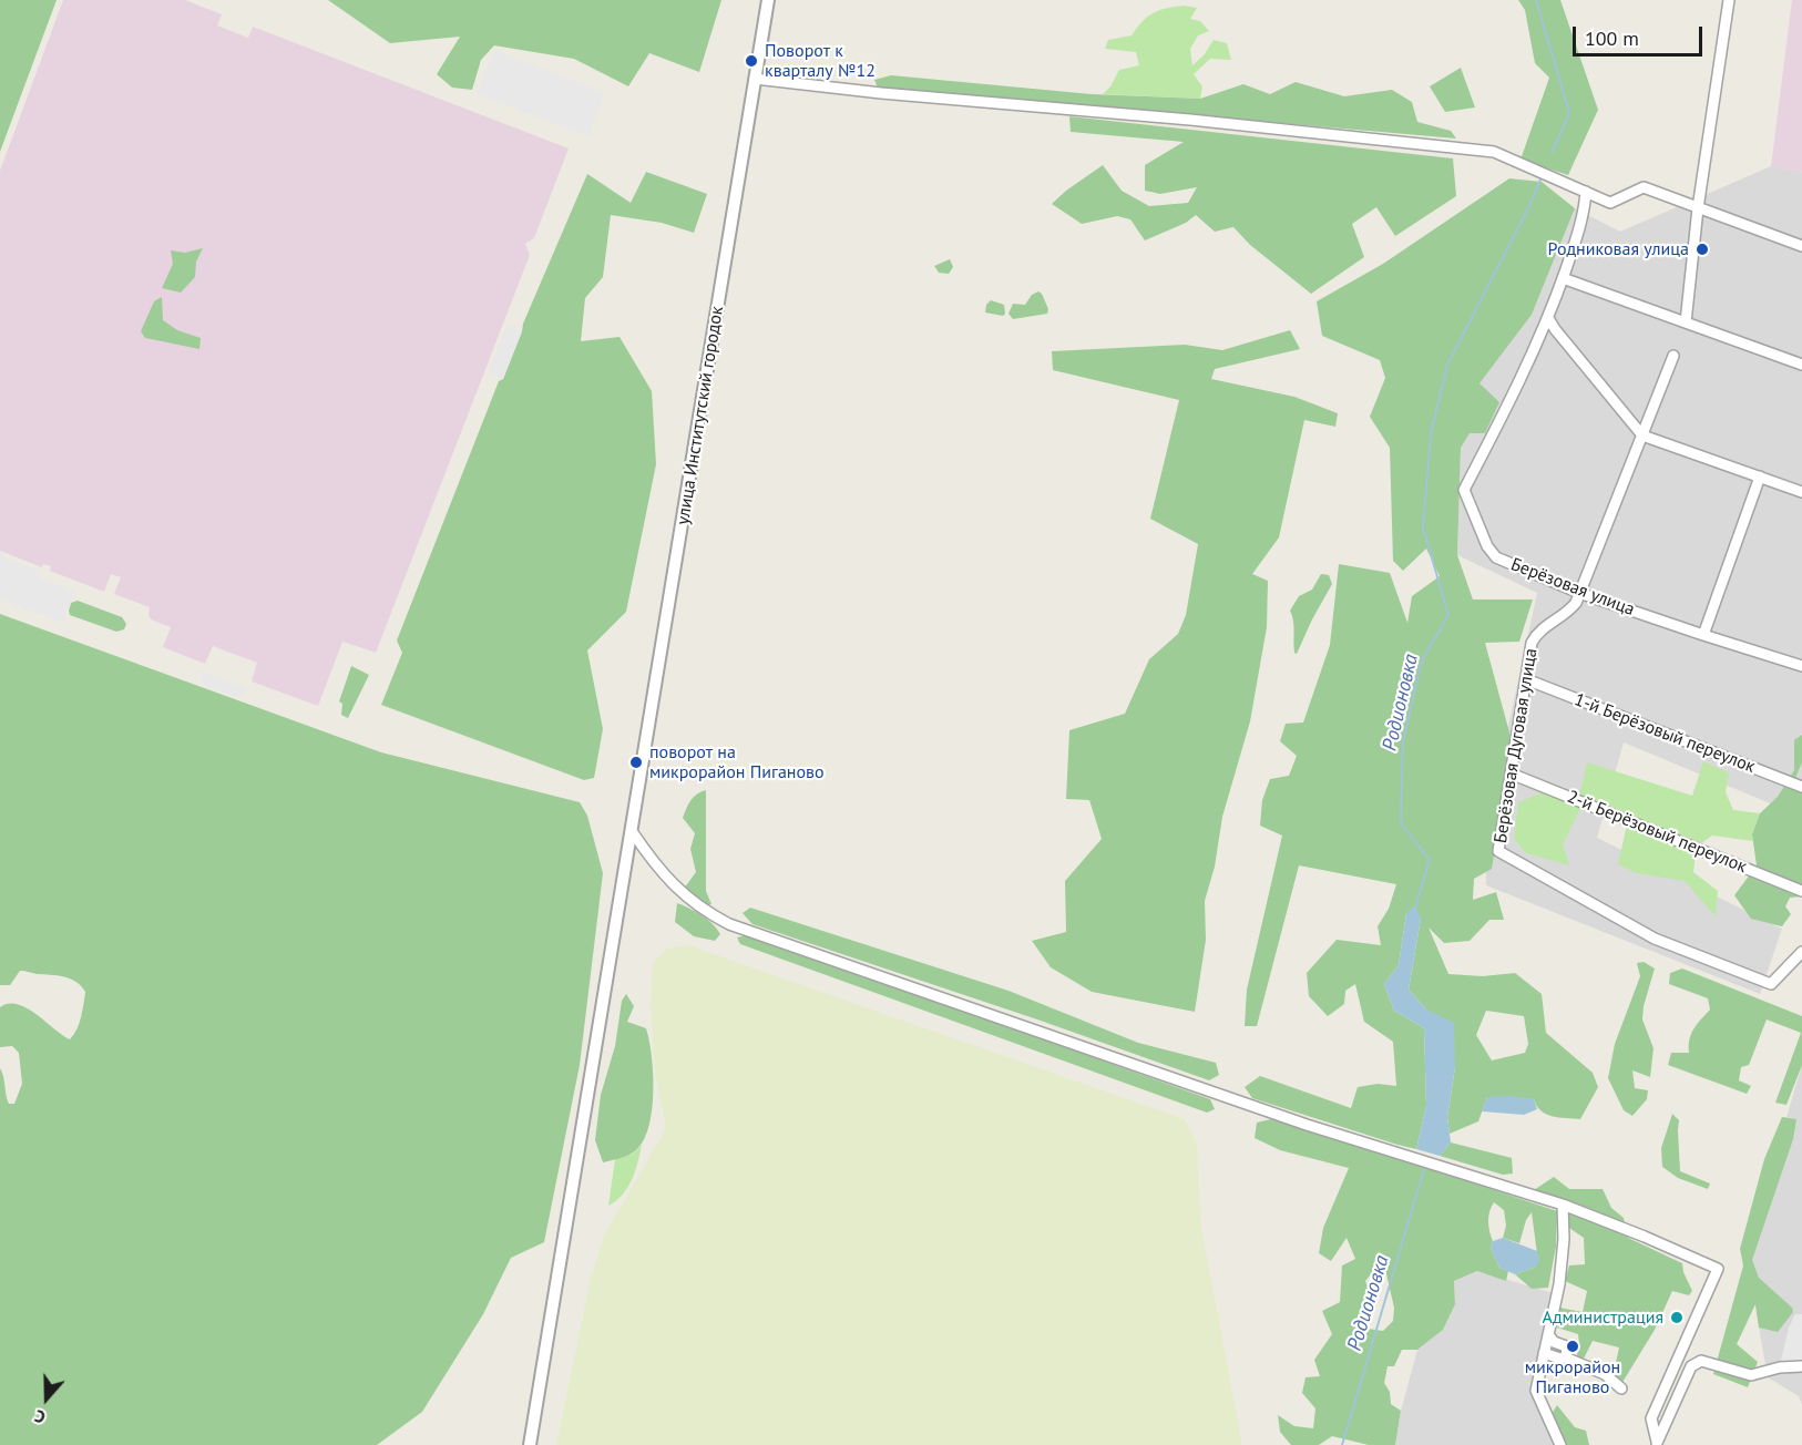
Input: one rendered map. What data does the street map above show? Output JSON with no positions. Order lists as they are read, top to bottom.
{
  "streets": {
    "street": [
      "улица Институтский городок",
      "Берёзовая улица",
      "1-й Берёзовый переулок",
      "Берёзовая Дуговая улица",
      "2-й Берёзовый переулок"
    ]
  },
  "crossings": [
    ["Берёзовая улица", "Берёзовая Дуговая улица"],
    ["1-й Берёзовый переулок", "Берёзовая Дуговая улица"],
    ["Берёзовая Дуговая улица", "2-й Берёзовый переулок"]
  ],
  "water": ["Родионовка"],
  "places": [
    "Поворот к кварталу №12",
    "Родниковая улица",
    "поворот на микрорайон Пиганово",
    "Администрация",
    "микрорайон Пиганово"
  ],
  "scale_bar": "100 m",
  "north": "bottom"
}
